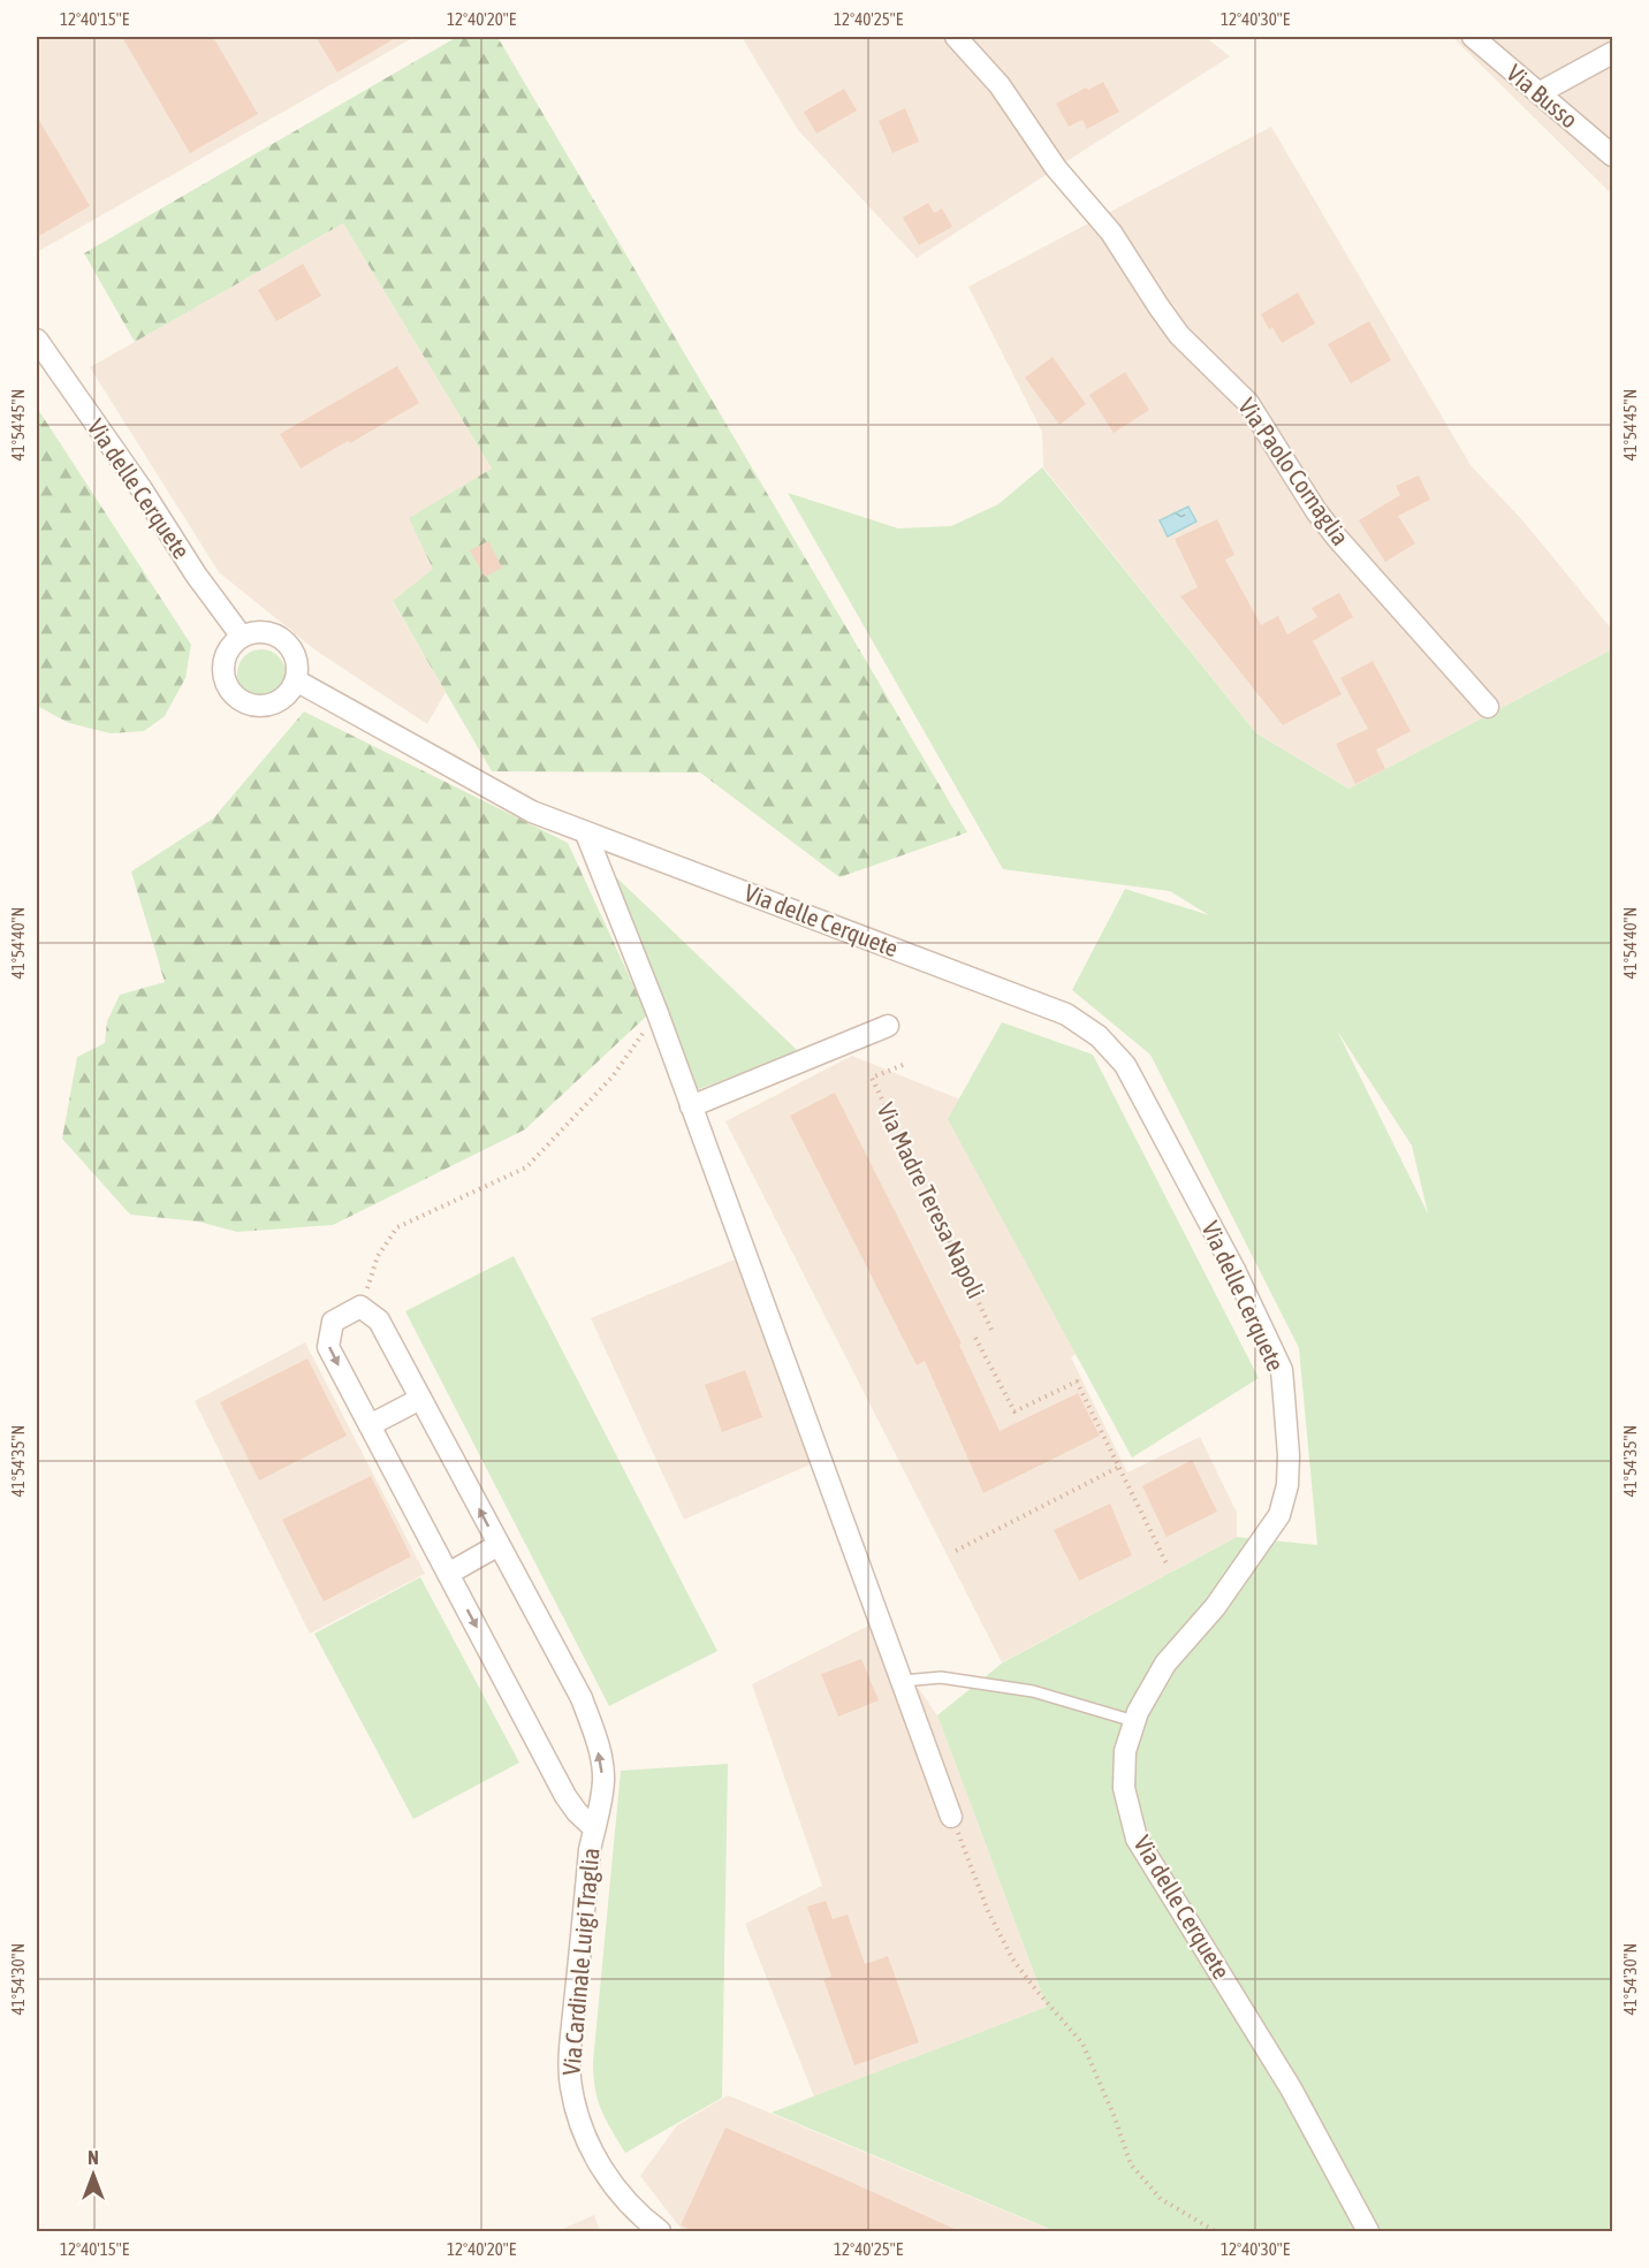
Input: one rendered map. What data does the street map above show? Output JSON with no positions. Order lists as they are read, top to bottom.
{
  "streets": {
    "street": [
      "Via Busso",
      "Via Paolo Cornaglia",
      "Via delle Cerquete",
      "Via Cardinale Luigi Traglia"
    ],
    "path": ["Via Madre Teresa Napoli"]
  },
  "north": "top",
  "coordinates": [
    "12°40'15\"E",
    "12°40'20\"E",
    "12°40'25\"E",
    "12°40'30\"E",
    "41°54'45\"N",
    "41°54'40\"N",
    "41°54'35\"N",
    "41°54'30\"N"
  ]
}
